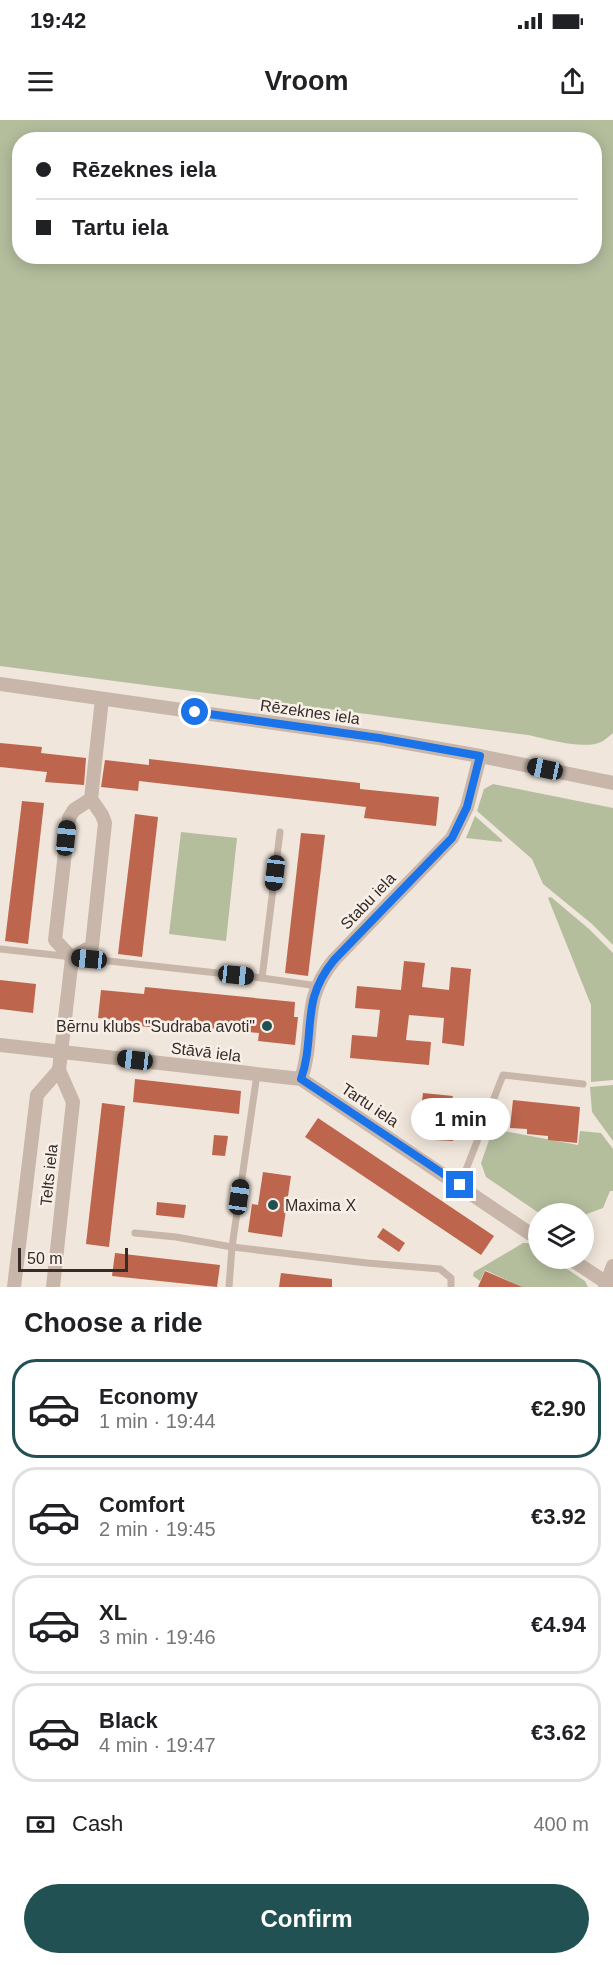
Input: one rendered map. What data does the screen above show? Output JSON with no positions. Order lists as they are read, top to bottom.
{
  "streets": {
    "street": [
      "Rēzeknes iela",
      "Stabu iela",
      "Stāvā iela",
      "Tartu iela",
      "Telts iela"
    ]
  },
  "crossings": [
    ["Rēzeknes iela", "Stabu iela"],
    ["Stabu iela", "Stāvā iela"],
    ["Stabu iela", "Tartu iela"],
    ["Stāvā iela", "Tartu iela"],
    ["Stāvā iela", "Telts iela"]
  ],
  "places": ["Bērnu klubs \"Sudraba avoti\"", "Maxima X"],
  "scale_bar": "50 m",
  "page": {
    "status": "19:42",
    "header": "Vroom",
    "banner": ["Rēzeknes iela", "Tartu iela"],
    "bubble": "1 min",
    "scale": "50 m",
    "heading": "Choose a ride",
    "list": [
      {
        "name": "Economy",
        "note": "1 min · 19:44",
        "value": "€2.90"
      },
      {
        "name": "Comfort",
        "note": "2 min · 19:45",
        "value": "€3.92"
      },
      {
        "name": "XL",
        "note": "3 min · 19:46",
        "value": "€4.94"
      },
      {
        "name": "Black",
        "note": "4 min · 19:47",
        "value": "€3.62"
      }
    ],
    "pay": ["Cash", "400 m"],
    "buttons": "Confirm"
  }
}
